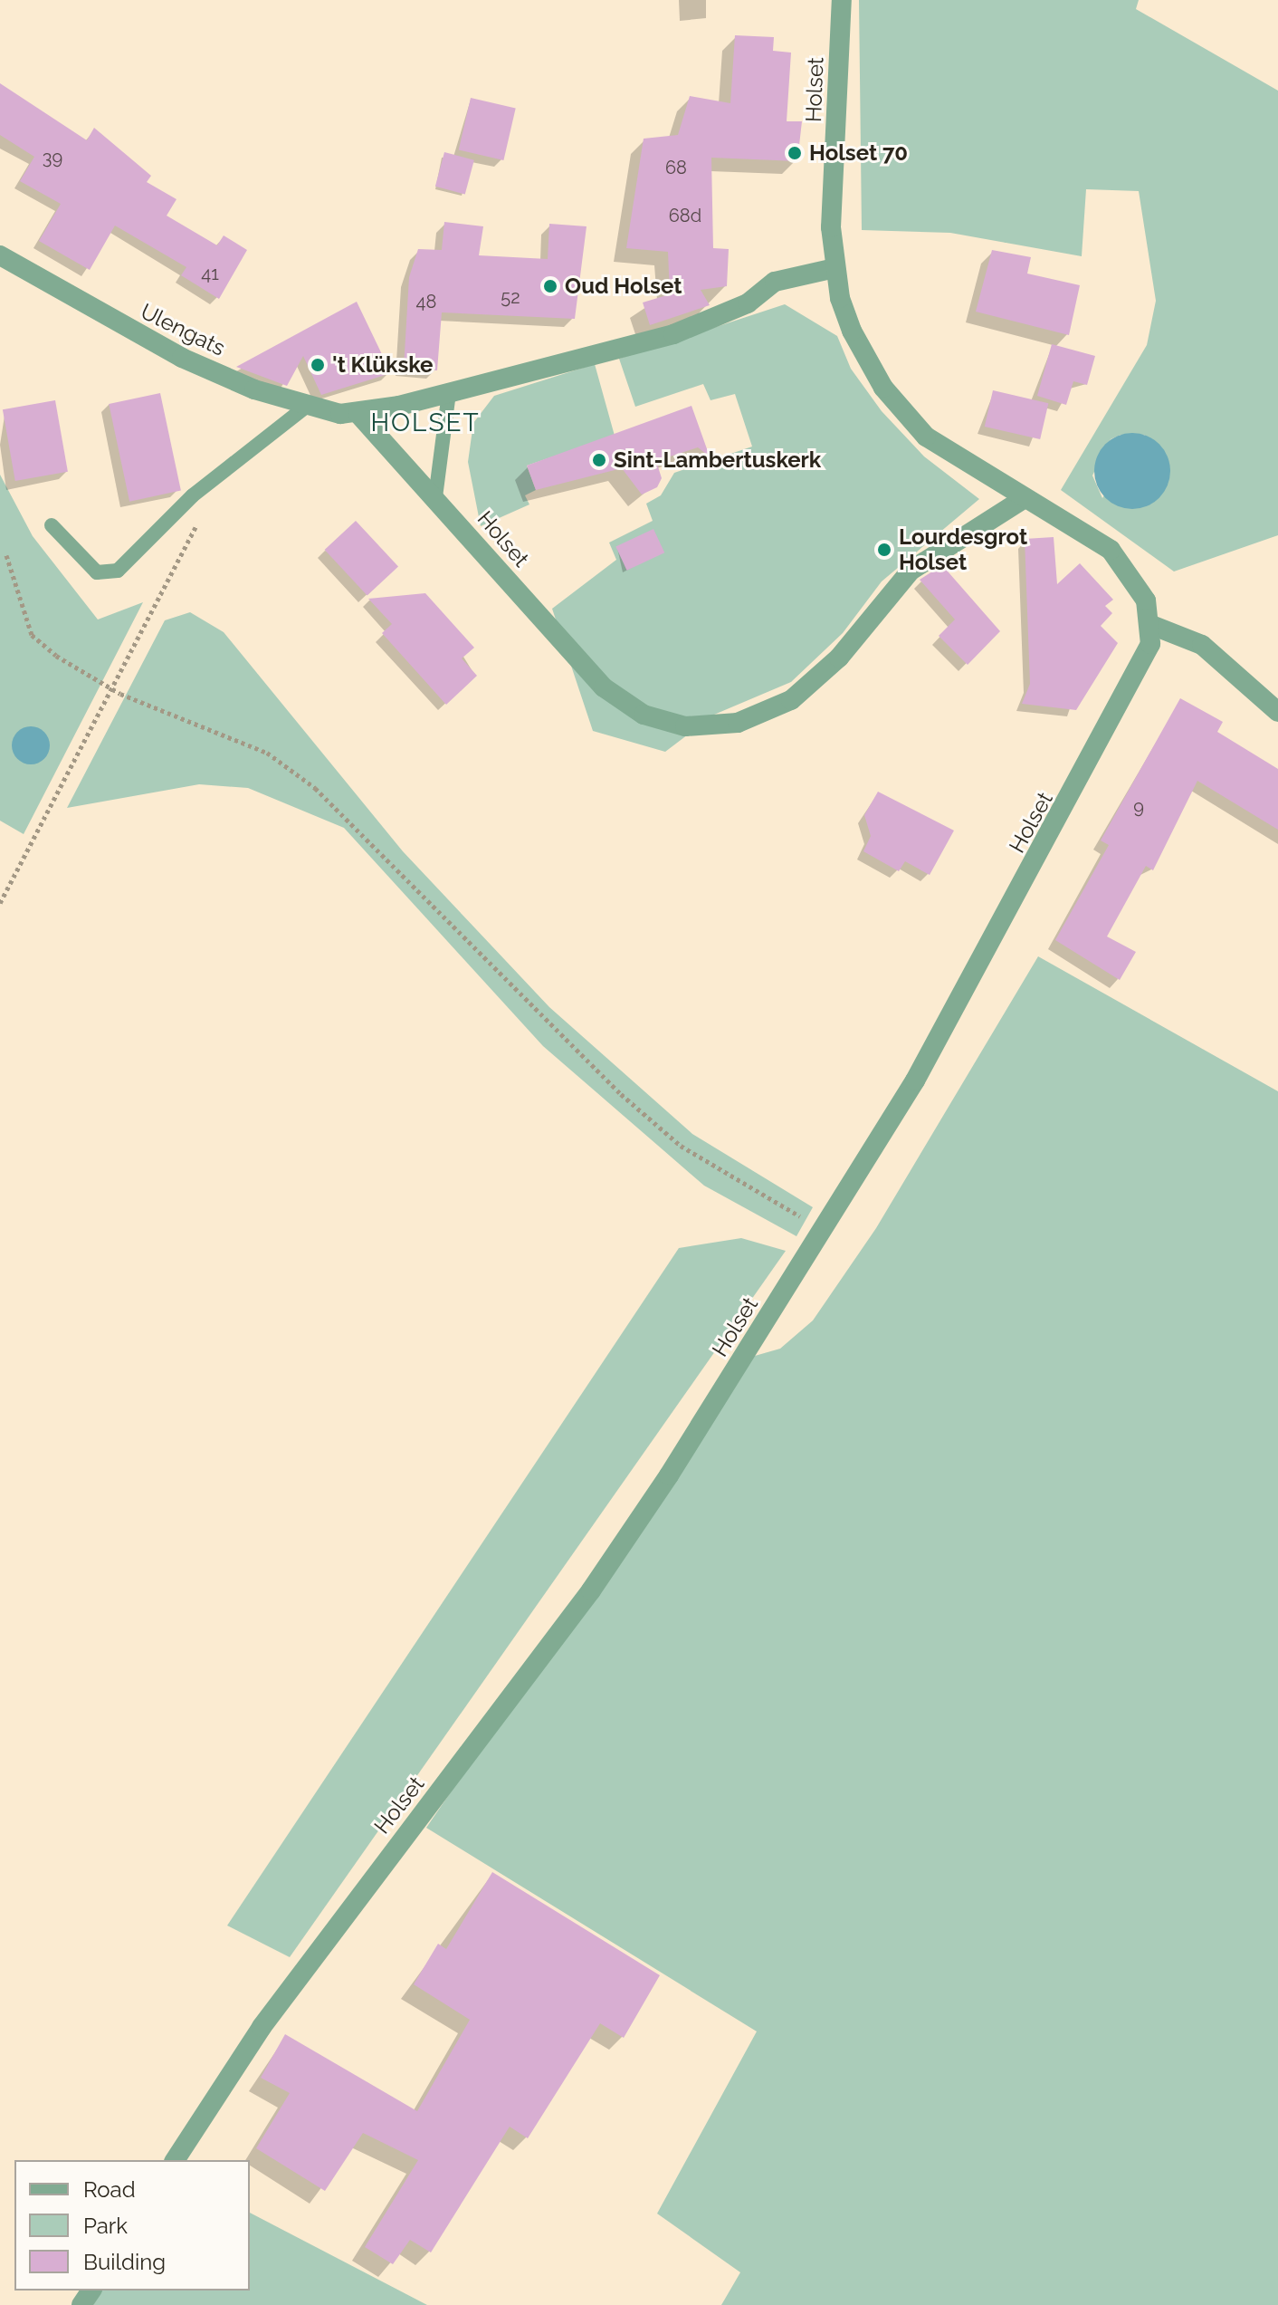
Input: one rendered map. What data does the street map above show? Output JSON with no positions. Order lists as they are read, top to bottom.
{
  "streets": {
    "street": ["Holset", "Ulengats"]
  },
  "crossings": [
    ["Holset", "Ulengats"]
  ],
  "districts": ["HOLSET"],
  "places": [
    "Holset 70",
    "Oud Holset",
    "'t Klükske",
    "Sint-Lambertuskerk",
    "Lourdesgrot Holset"
  ],
  "house_numbers": [
    "39",
    "68",
    "68d",
    "41",
    "52",
    "48",
    "9"
  ],
  "legend": ["Road", "Park", "Building"]
}
